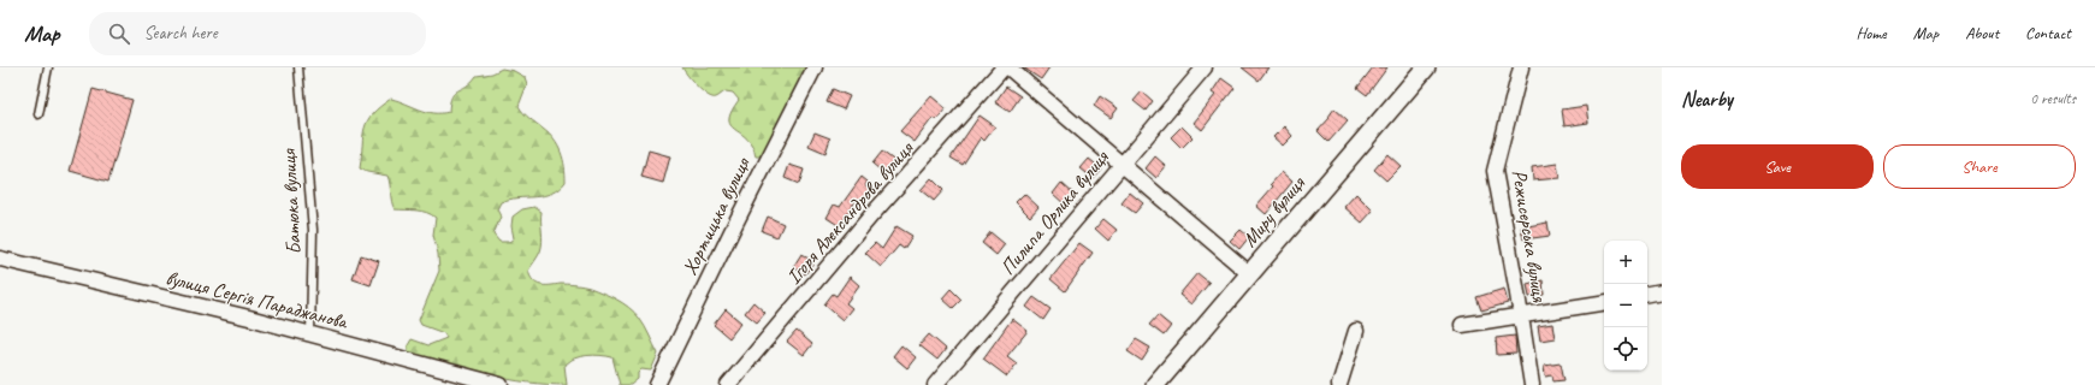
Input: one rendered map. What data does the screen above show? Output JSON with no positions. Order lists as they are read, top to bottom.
{
  "streets": {
    "street": [
      "Миру вулиця",
      "Ігоря Александрова вулиця",
      "Пилипа Орлика вулиця",
      "Хортицька вулиця",
      "Режисерська вулиця",
      "вулиця Сергія Параджанова"
    ],
    "lane": ["Батюка вулиця"]
  },
  "crossings": [
    ["Батюка вулиця", "вулиця Сергія Параджанова"]
  ],
  "page": {
    "header": "Map",
    "search": "Search here",
    "nav": [
      "Home",
      "Map",
      "About",
      "Contact"
    ],
    "heading": ["Nearby", "0 results"],
    "buttons": ["Save", "Share"],
    "map_buttons": ["+", "−"]
  }
}
